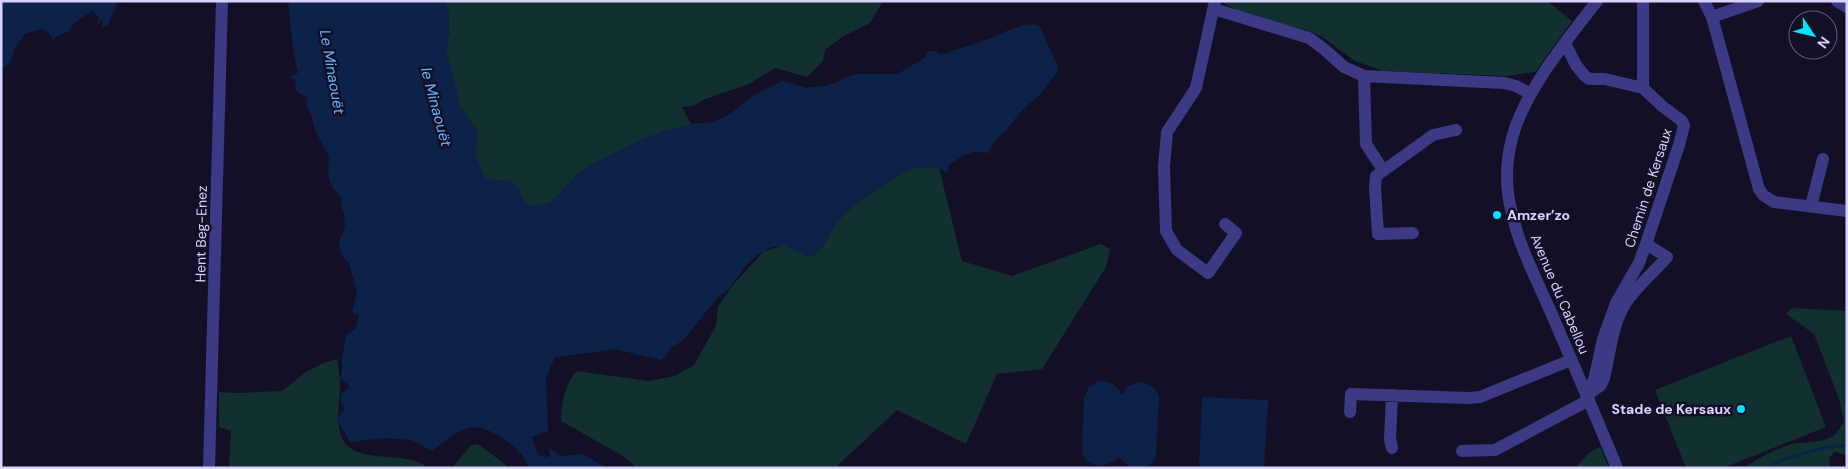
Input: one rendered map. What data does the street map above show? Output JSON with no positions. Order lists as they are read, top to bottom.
{
  "streets": {
    "street": ["Chemin de Kersaux", "Hent Beg-Enez", "Avenue du Cabellou"]
  },
  "crossings": [
    ["Chemin de Kersaux", "Avenue du Cabellou"]
  ],
  "water": ["Le Minaouët", "le Minaouët"],
  "places": ["Amzer’zo", "Stade de Kersaux"],
  "north": "bottom right"
}
